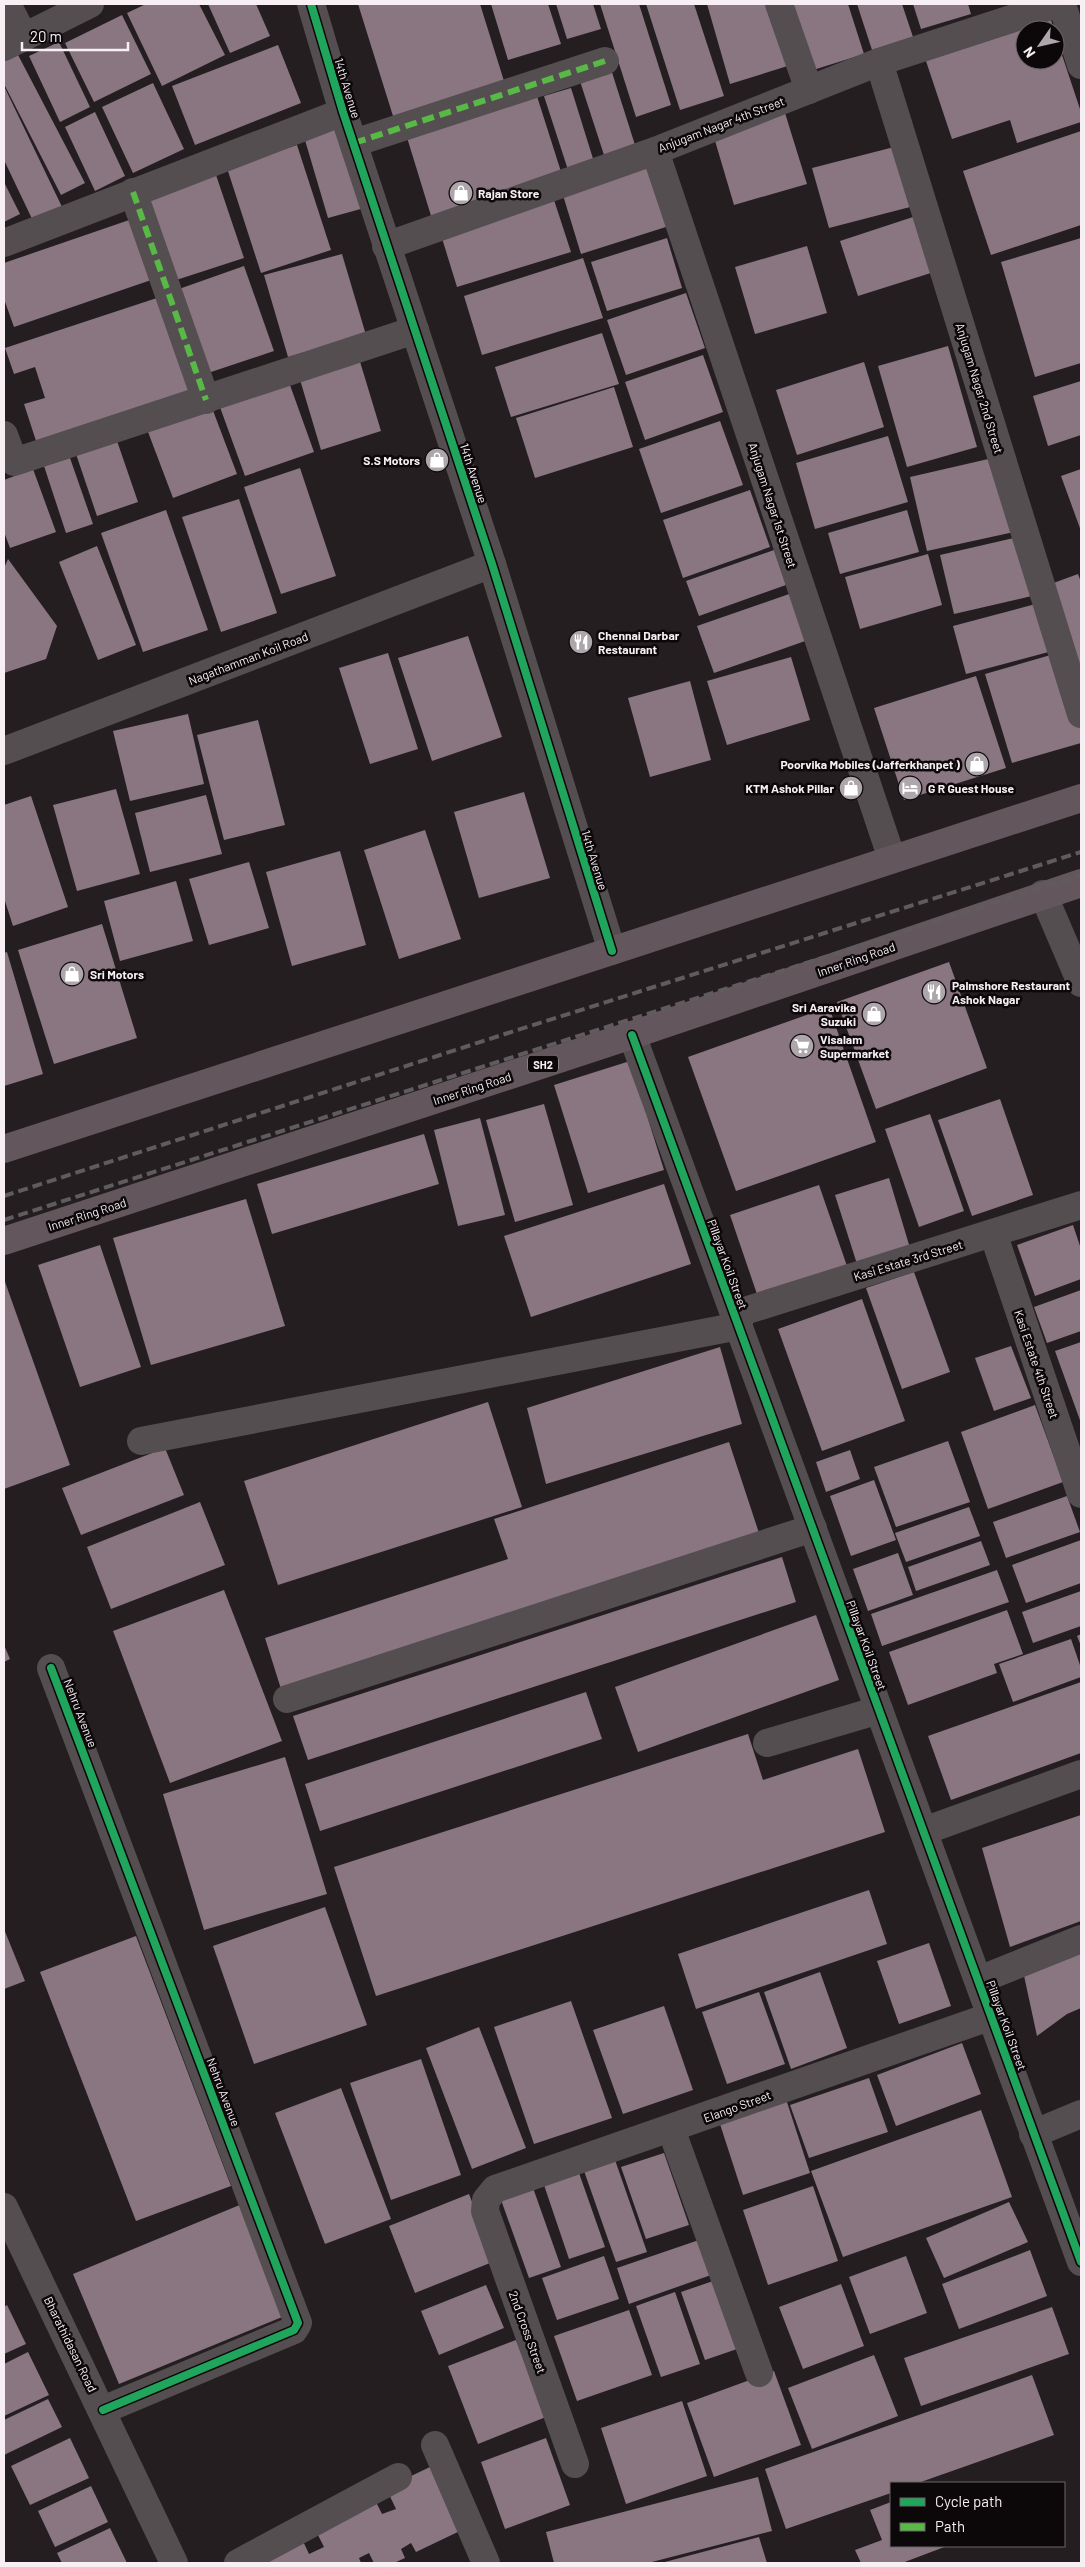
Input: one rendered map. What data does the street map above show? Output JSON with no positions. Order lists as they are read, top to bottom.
{
  "streets": {
    "main road": ["Inner Ring Road", "SH2"],
    "street": [
      "14th Avenue",
      "Anjugam Nagar 4th Street",
      "Anjugam Nagar 2nd Street",
      "Anjugam Nagar 1st Street",
      "Nagathamman Koil Road",
      "Kasi Estate 3rd Street",
      "Pillayar Koil Street",
      "Kasi Estate 4th Street",
      "Nehru Avenue",
      "Elango Street",
      "2nd Cross Street",
      "Bharathidasan Road"
    ]
  },
  "crossings": [
    ["14th Avenue", "Anjugam Nagar 4th Street"],
    ["14th Avenue", "Nagathamman Koil Road"],
    ["Anjugam Nagar 4th Street", "Anjugam Nagar 2nd Street"],
    ["Anjugam Nagar 4th Street", "Anjugam Nagar 1st Street"],
    ["Inner Ring Road", "Pillayar Koil Street"],
    ["Kasi Estate 3rd Street", "Pillayar Koil Street"],
    ["Kasi Estate 3rd Street", "Kasi Estate 4th Street"],
    ["Pillayar Koil Street", "Elango Street"],
    ["Nehru Avenue", "Bharathidasan Road"],
    ["Elango Street", "2nd Cross Street"]
  ],
  "places": {
    "shop": [
      "Rajan Store",
      "S.S Motors",
      "Poorvika Mobiles (Jafferkhanpet )",
      "KTM Ashok Pillar",
      "Sri Motors",
      "Sri Aaravika Suzuki"
    ],
    "restaurant": ["Chennai Darbar Restaurant", "Palmshore Restaurant Ashok Nagar"],
    "hotel": ["G R Guest House"],
    "supermarket": ["Visalam Supermarket"]
  },
  "legend": ["Cycle path", "Path"],
  "scale_bar": "20 m",
  "north": "bottom left"
}
